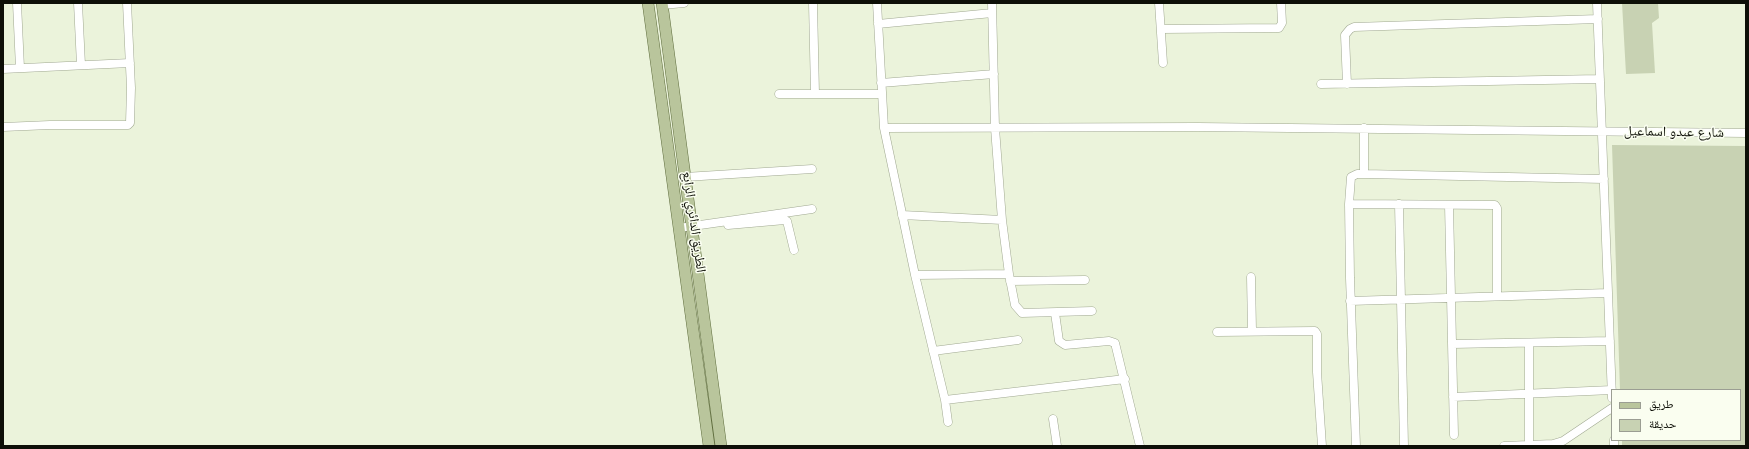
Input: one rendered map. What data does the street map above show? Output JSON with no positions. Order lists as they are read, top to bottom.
{
  "streets": {
    "main road": ["الطريق الدائري الرابع"],
    "street": ["شارع عبدو اسماعيل"]
  },
  "legend": ["طريق", "حديقة"]
}
